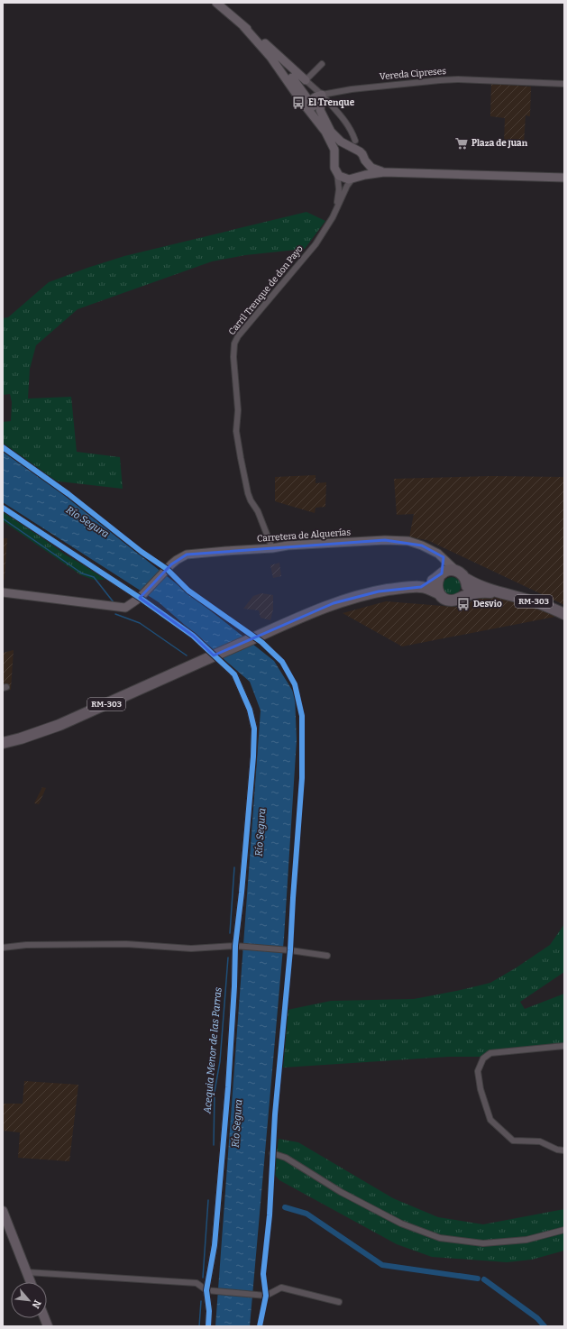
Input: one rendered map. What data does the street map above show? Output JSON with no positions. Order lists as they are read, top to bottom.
{
  "streets": {
    "highway": ["RM-303"],
    "main road": ["Carretera de Alquerías"],
    "street": ["Vereda Cipreses", "Carril Trenque de don Payo"]
  },
  "crossings": [
    ["Carril Trenque de don Payo", "Carretera de Alquerías"],
    ["Carretera de Alquerías", "RM-303"]
  ],
  "water": ["Río Segura", "Acequia Menor de las Parras"],
  "places": {
    "bus stop": ["El Trenque", "Desvio"],
    "supermarket": ["Plaza de Juan"]
  },
  "north": "bottom right"
}
